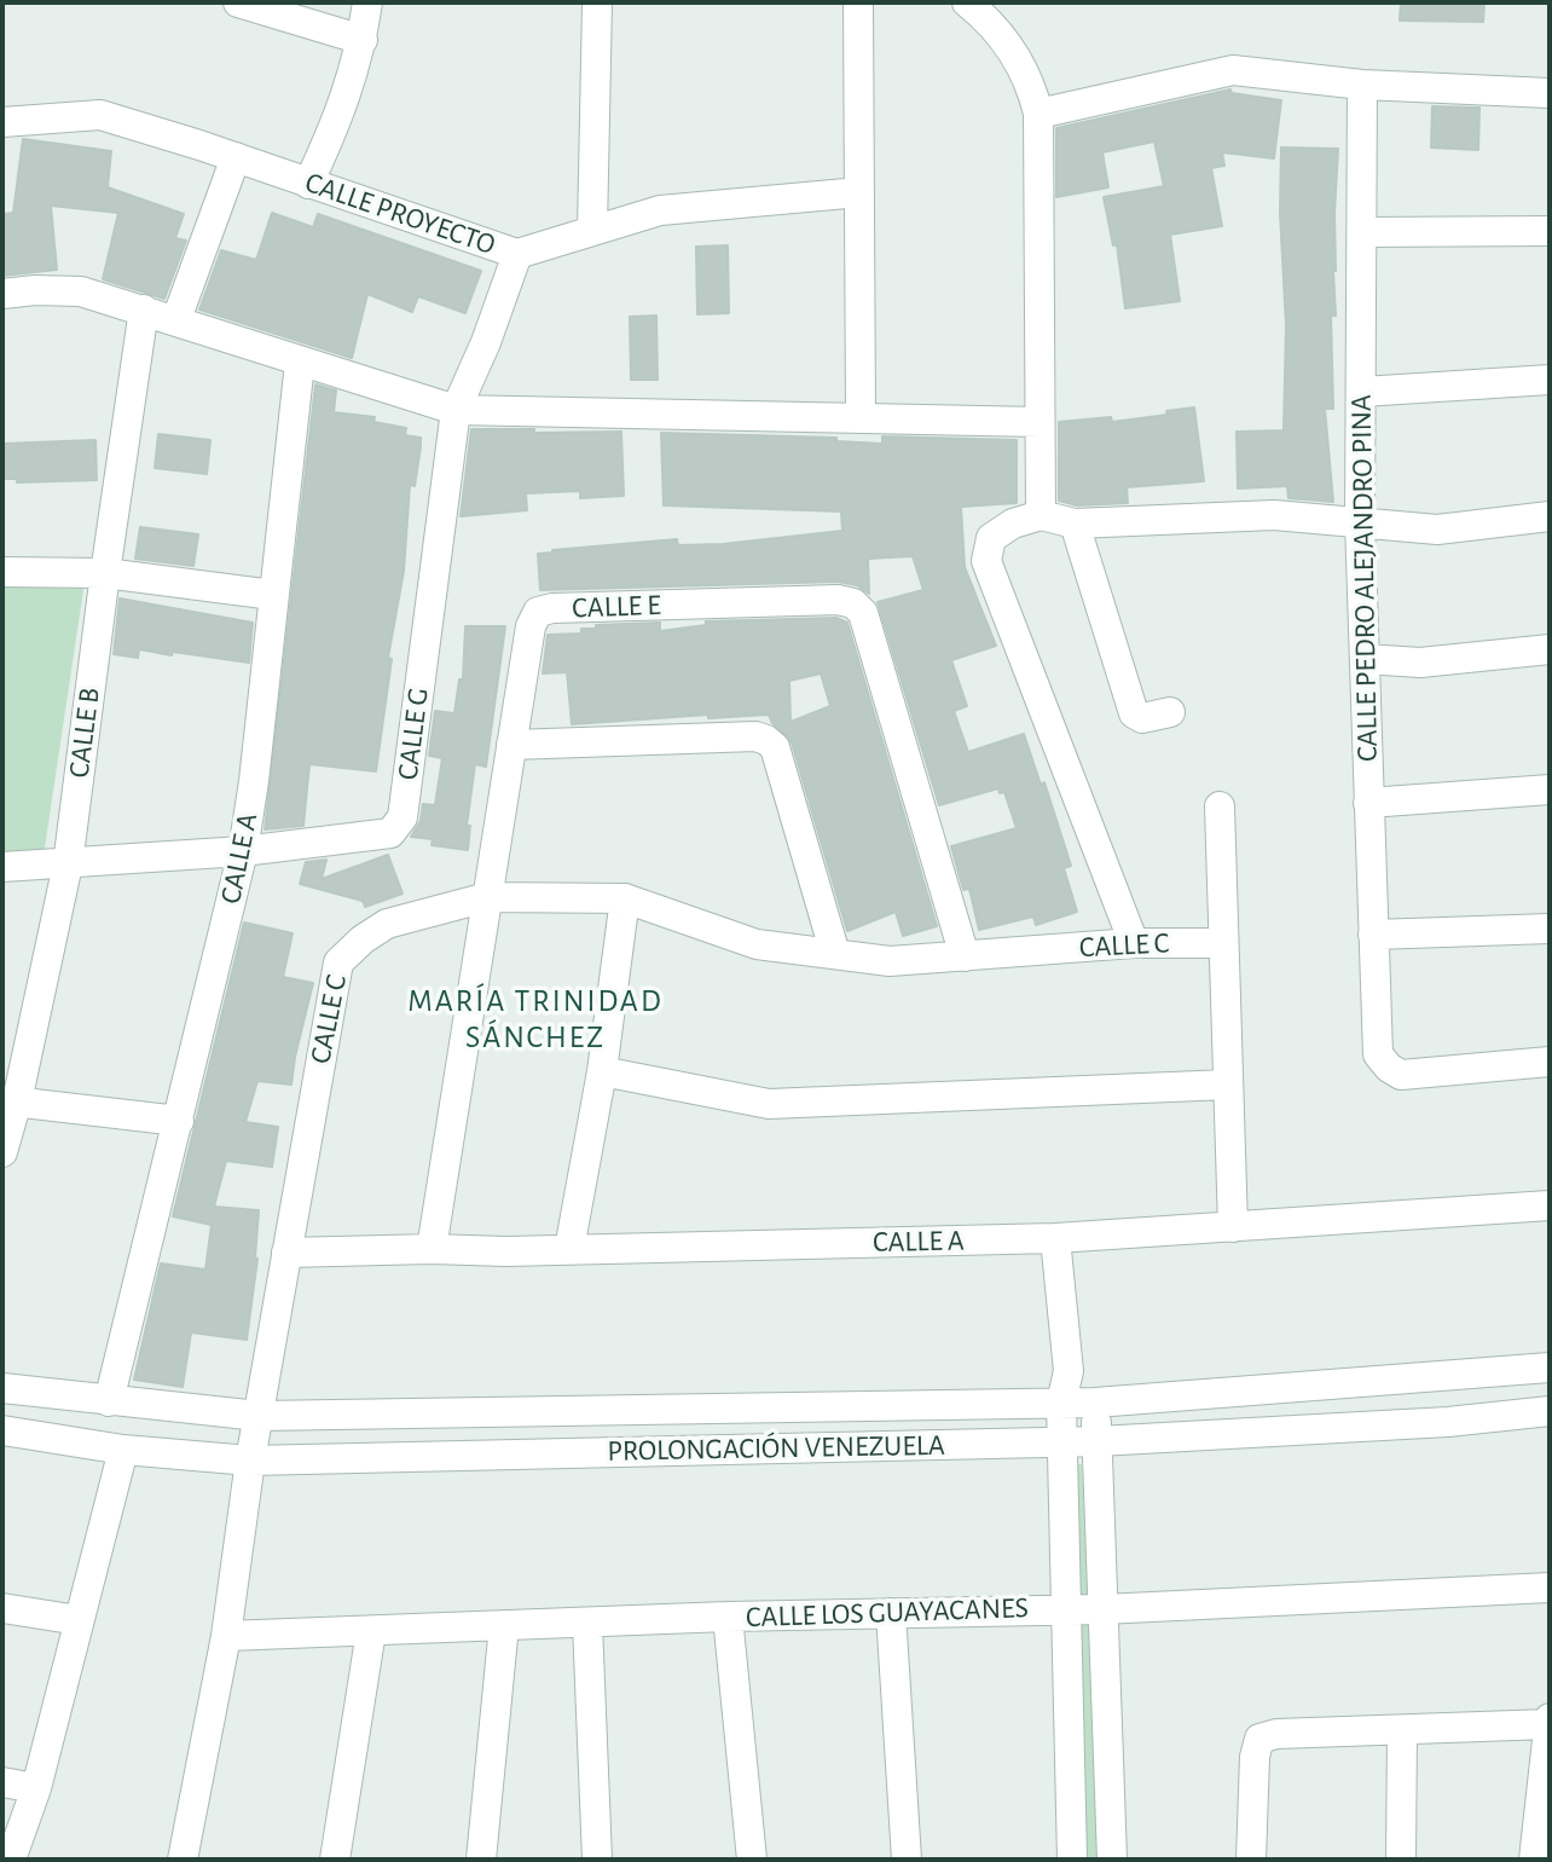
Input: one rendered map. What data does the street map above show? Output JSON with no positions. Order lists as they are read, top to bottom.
{
  "streets": {
    "street": [
      "CALLE PROYECTO",
      "CALLE PEDRO ALEJANDRO PINA",
      "CALLE E",
      "CALLE B",
      "CALLE G",
      "CALLE A",
      "CALLE C",
      "PROLONGACIÓN VENEZUELA",
      "CALLE LOS GUAYACANES"
    ]
  },
  "crossings": [
    ["CALLE PROYECTO", "CALLE G"],
    ["CALLE E", "CALLE A"],
    ["CALLE E", "CALLE C"],
    ["CALLE B", "CALLE G"],
    ["CALLE G", "CALLE A"],
    ["CALLE A", "CALLE C"],
    ["CALLE A", "PROLONGACIÓN VENEZUELA"],
    ["CALLE C", "PROLONGACIÓN VENEZUELA"],
    ["CALLE C", "CALLE LOS GUAYACANES"]
  ],
  "districts": ["MARÍA TRINIDAD SÁNCHEZ"]
}
